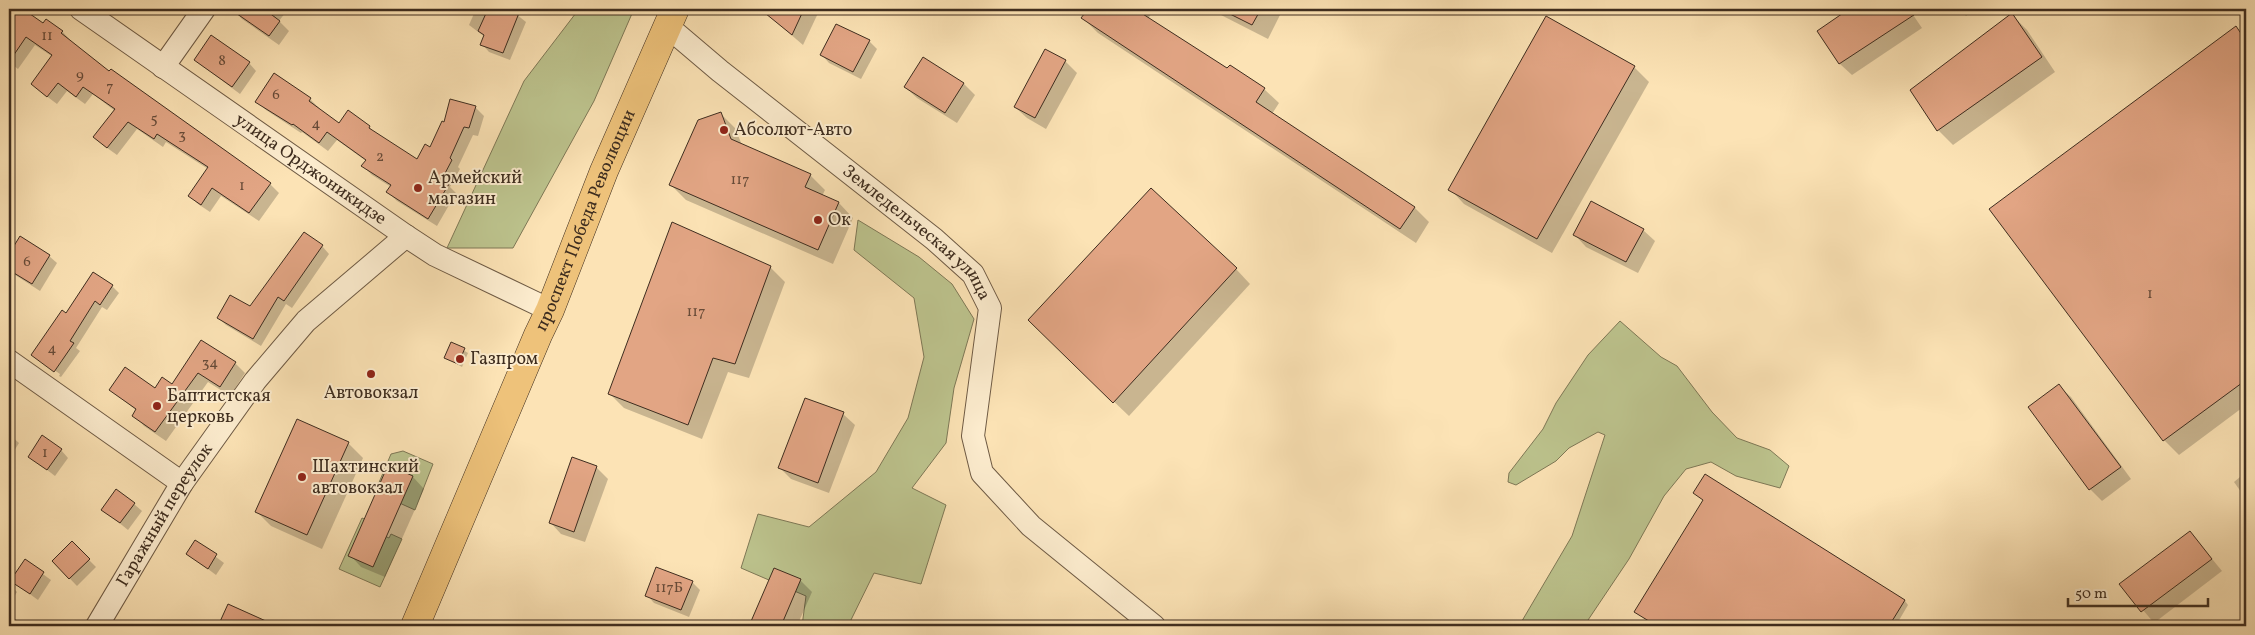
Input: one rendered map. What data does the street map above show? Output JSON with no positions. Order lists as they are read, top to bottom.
{
  "streets": {
    "main road": ["проспект Победа Революции"],
    "street": ["улица Орджоникидзе", "Земледельческая улица", "Гаражный переулок"]
  },
  "crossings": [
    ["улица Орджоникидзе", "проспект Победа Революции"],
    ["улица Орджоникидзе", "Гаражный переулок"],
    ["проспект Победа Революции", "Земледельческая улица"]
  ],
  "places": [
    "Абсолют-Авто",
    "Армейский магазин",
    "Ок",
    "Газпром",
    "Автовокзал",
    "Баптистская церковь",
    "Шахтинский автовокзал"
  ],
  "house_numbers": [
    "11",
    "8",
    "9",
    "7",
    "6",
    "5",
    "4",
    "3",
    "2",
    "117",
    "1",
    "6",
    "1",
    "117",
    "4",
    "34",
    "1",
    "117Б"
  ],
  "scale_bar": "50 m"
}
